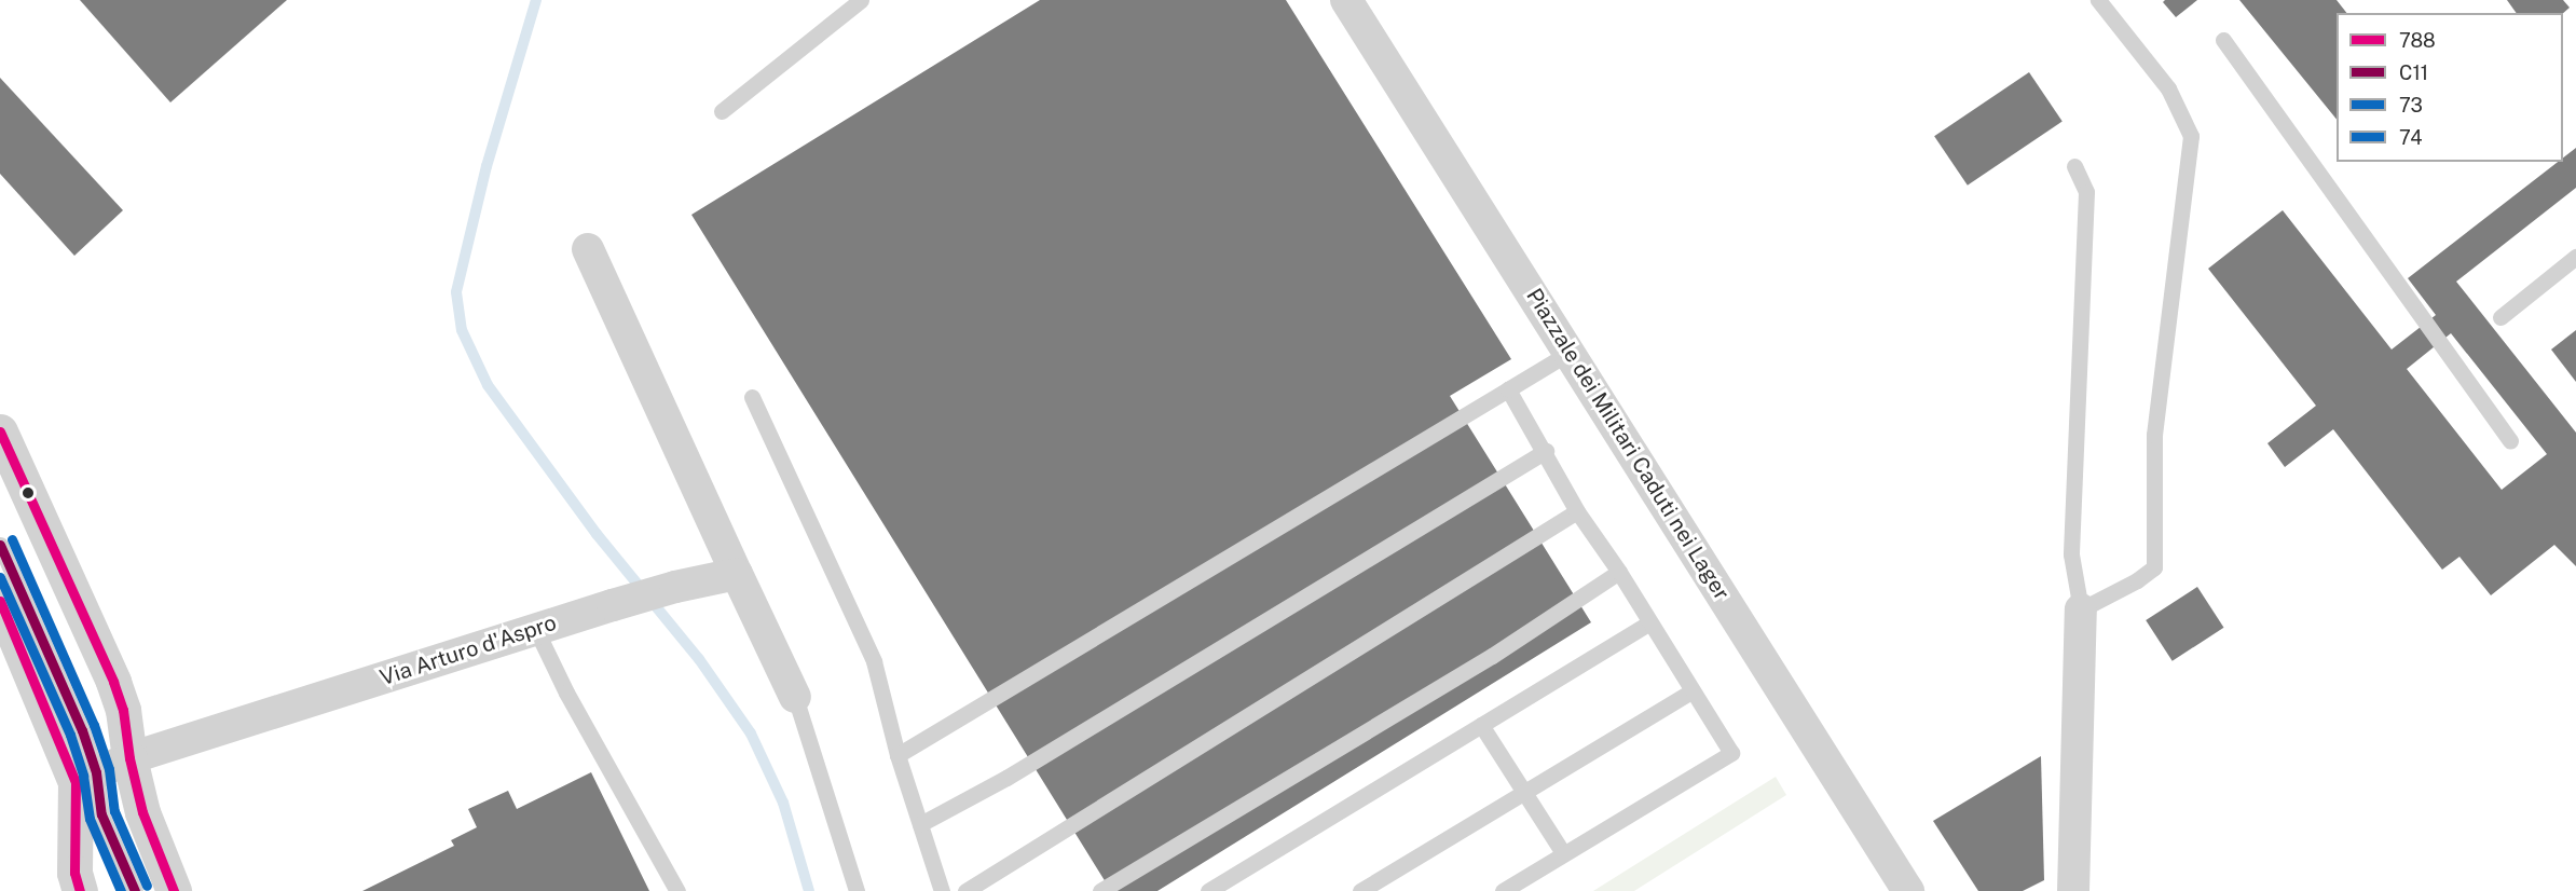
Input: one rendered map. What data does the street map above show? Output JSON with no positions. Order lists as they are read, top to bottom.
{
  "streets": {
    "street": ["Piazzale dei Militari Caduti nei Lager", "Via Arturo d'Aspro"]
  },
  "lines": [
    "transit line 788",
    "transit line 74",
    "transit line C11",
    "transit line 73"
  ],
  "legend": [
    "788",
    "C11",
    "73",
    "74"
  ]
}
